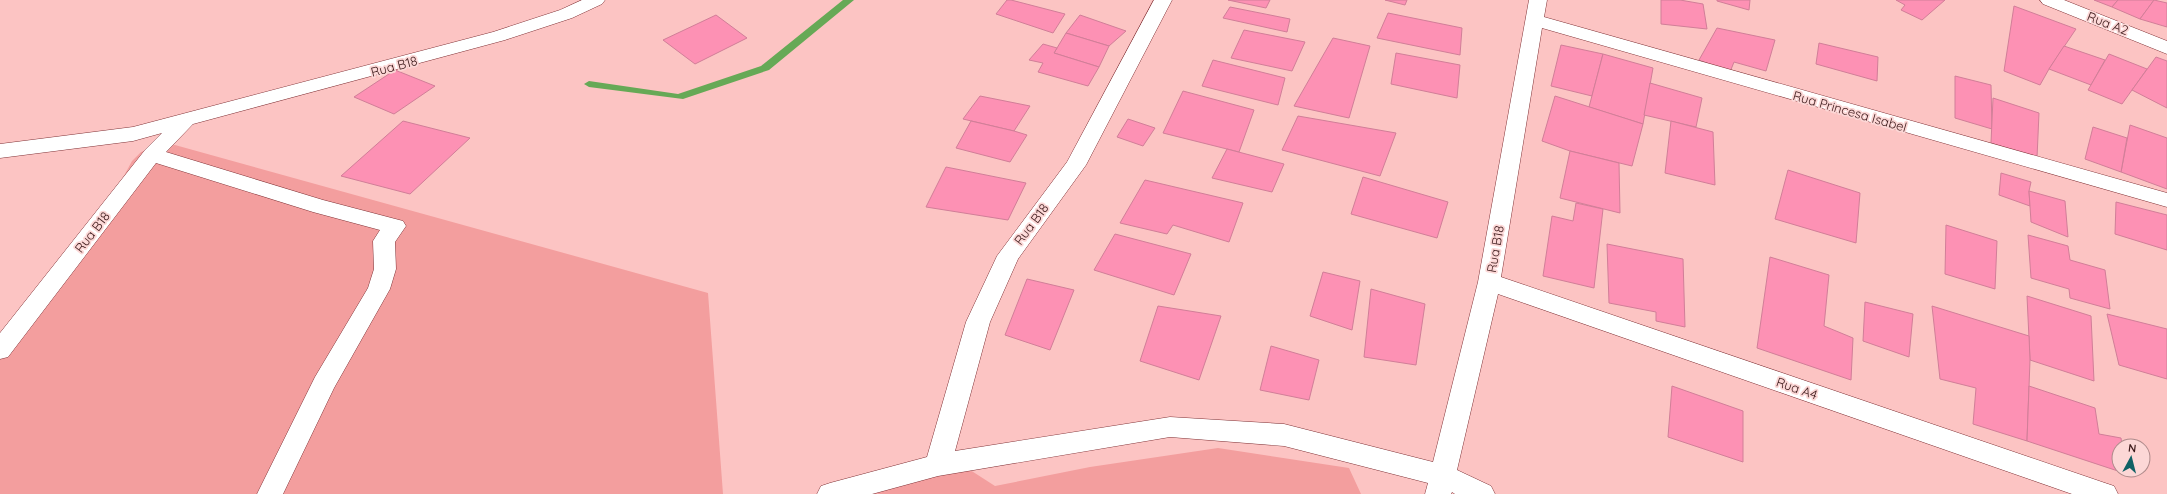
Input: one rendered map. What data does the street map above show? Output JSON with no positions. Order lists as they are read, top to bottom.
{
  "streets": {
    "street": [
      "Rua A2",
      "Rua B18",
      "Rua Princesa Isabel",
      "Rua A4"
    ]
  },
  "crossings": [
    ["Rua B18", "Rua Princesa Isabel"],
    ["Rua B18", "Rua A4"]
  ],
  "north": "top"
}
